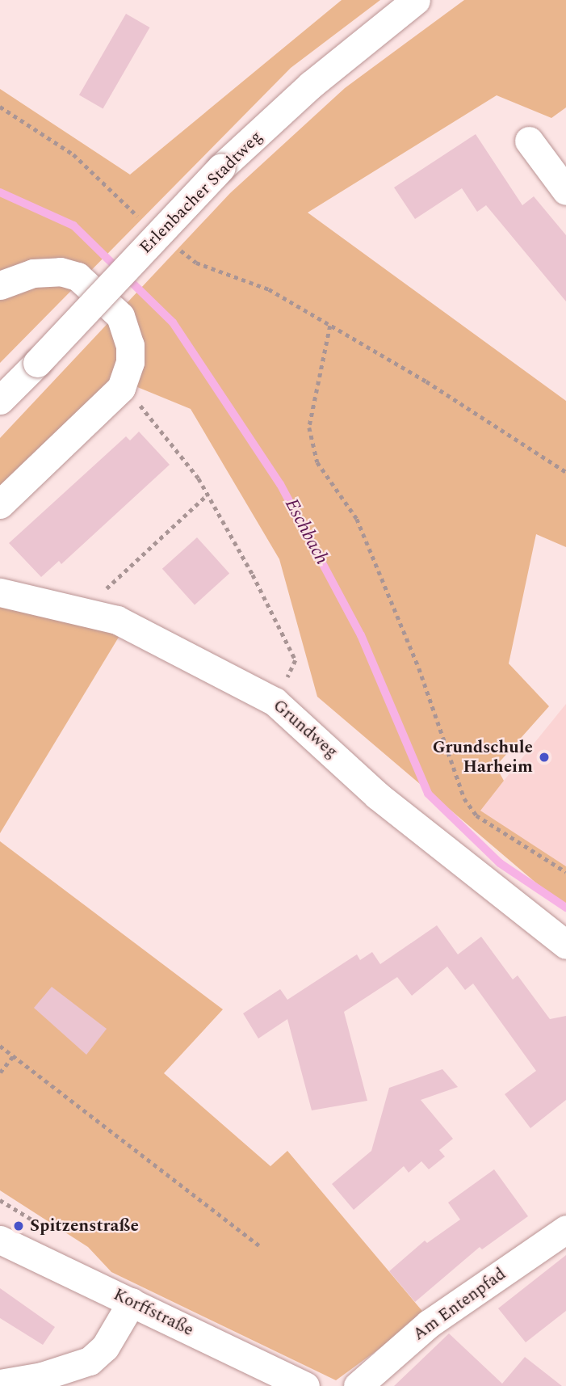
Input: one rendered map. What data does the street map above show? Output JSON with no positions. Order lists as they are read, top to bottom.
{
  "streets": {
    "street": [
      "Erlenbacher Stadtweg",
      "Grundweg",
      "Am Entenpfad",
      "Korffstraße"
    ]
  },
  "water": ["Eschbach"],
  "places": ["Grundschule Harheim", "Spitzenstraße"]
}
